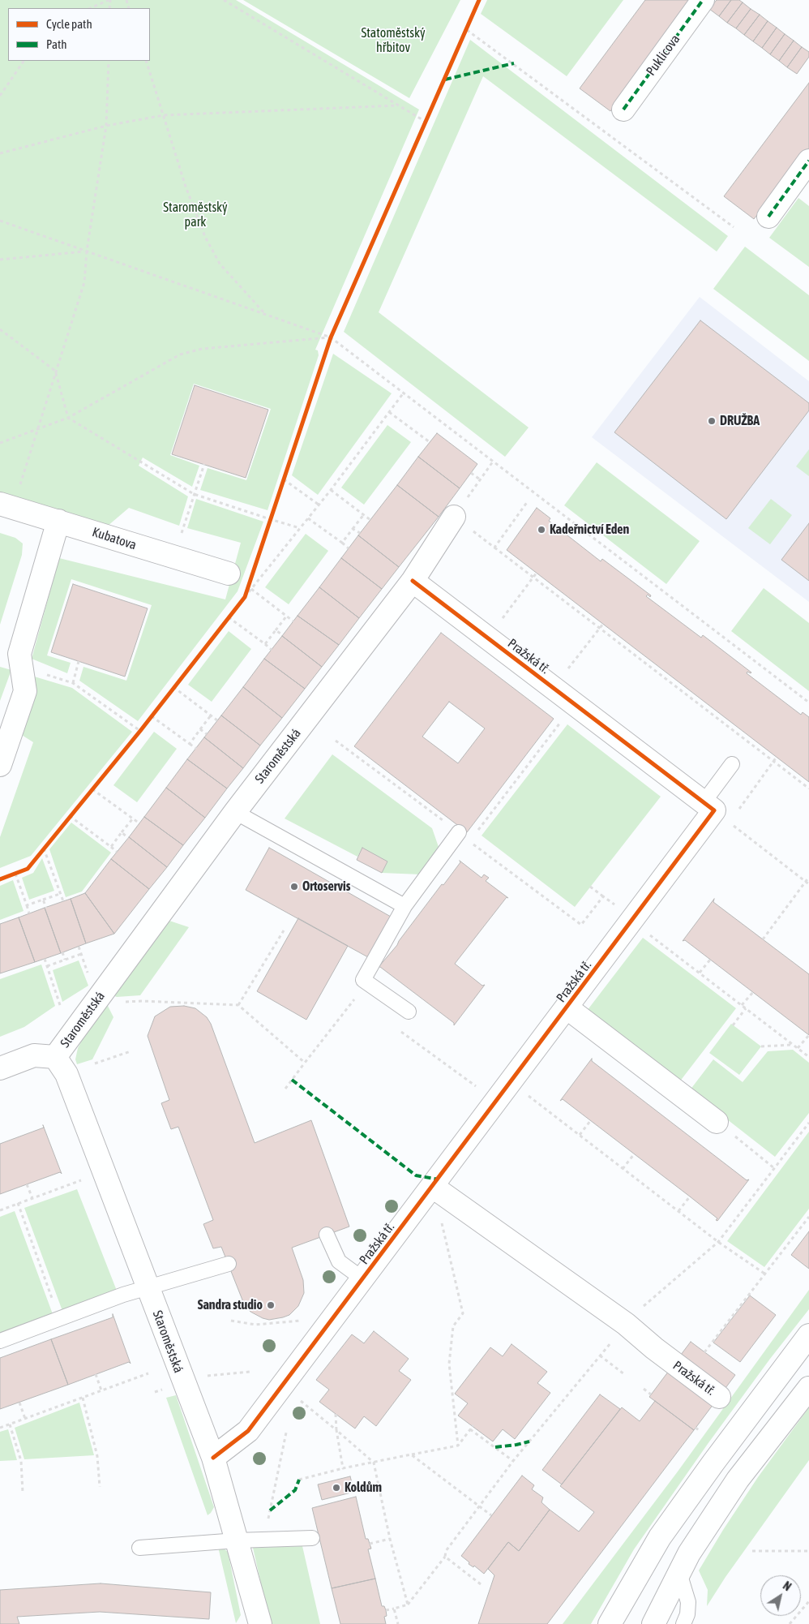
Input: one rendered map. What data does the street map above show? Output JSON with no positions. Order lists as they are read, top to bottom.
{
  "streets": {
    "street": [
      "Puklicova",
      "Kubatova",
      "Pražská tř.",
      "Staroměstská"
    ]
  },
  "crossings": [
    ["Pražská tř.", "Staroměstská"]
  ],
  "parks": ["Statoměstský hřbitov", "Staroměstský park"],
  "places": [
    "DRUŽBA",
    "Kadeřnictví Eden",
    "Ortoservis",
    "Sandra studio",
    "Koldům"
  ],
  "legend": ["Cycle path", "Path"],
  "north": "top right"
}
